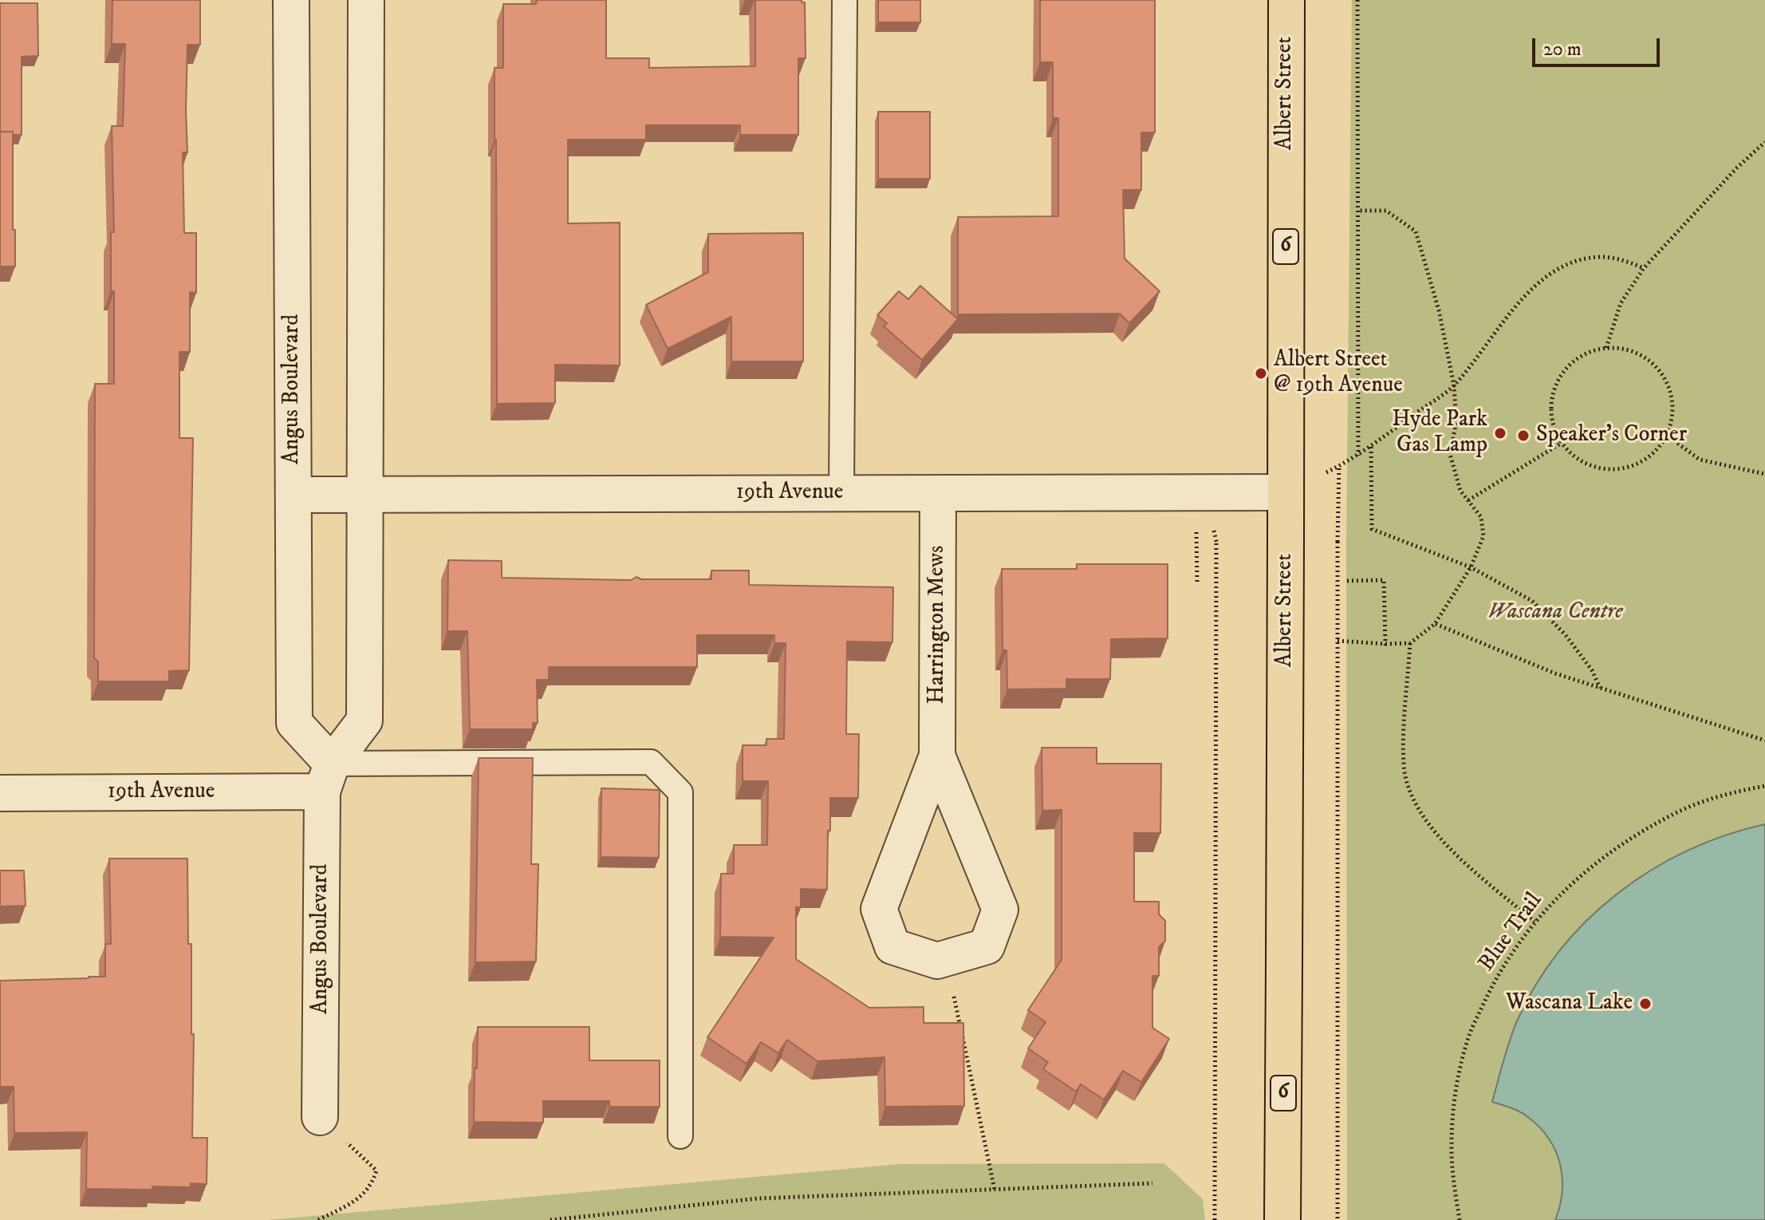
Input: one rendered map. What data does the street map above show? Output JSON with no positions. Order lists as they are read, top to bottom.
{
  "streets": {
    "main road": ["Albert Street", "6"],
    "street": ["Angus Boulevard", "19th Avenue", "Harrington Mews"],
    "path": ["Blue Trail"]
  },
  "crossings": [
    ["Albert Street", "19th Avenue"],
    ["Angus Boulevard", "19th Avenue"],
    ["19th Avenue", "Harrington Mews"]
  ],
  "parks": ["Wascana Centre"],
  "places": [
    "Albert Street @ 19th Avenue",
    "Hyde Park Gas Lamp",
    "Speaker's Corner",
    "Wascana Lake"
  ],
  "scale_bar": "20 m"
}
